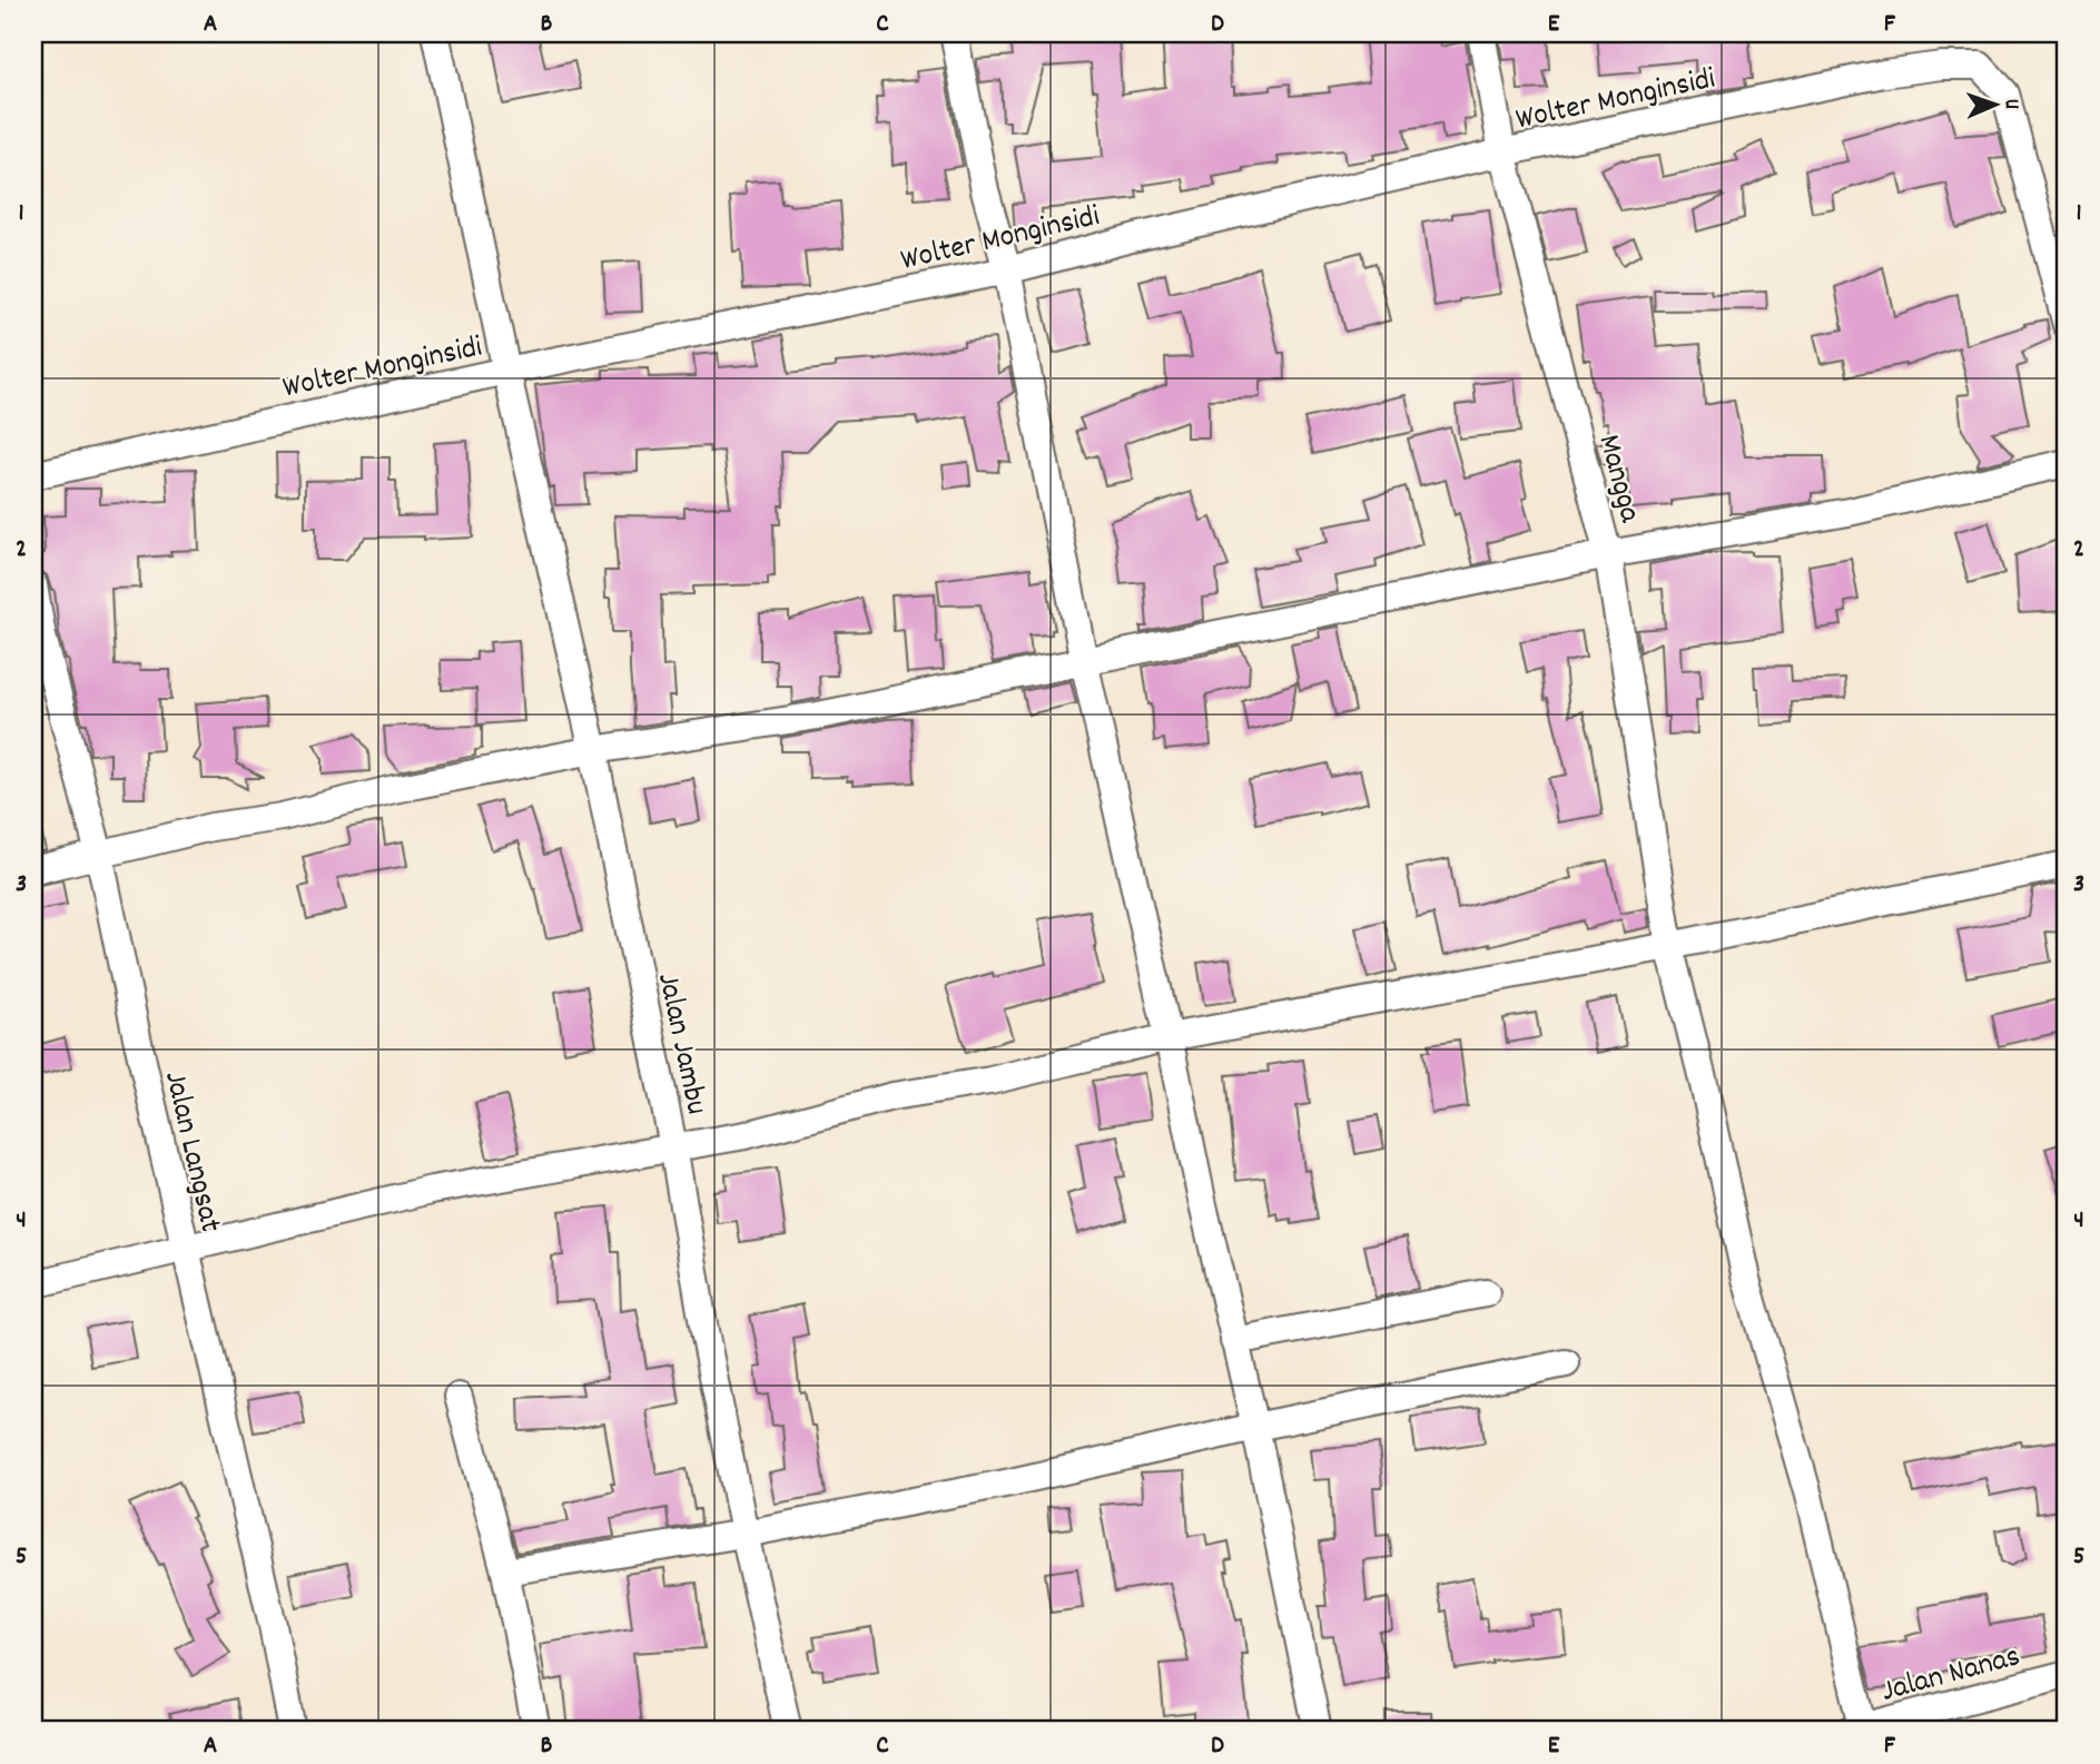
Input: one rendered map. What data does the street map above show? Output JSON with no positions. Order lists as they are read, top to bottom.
{
  "streets": {
    "street": [
      "Wolter Monginsidi",
      "Mangga",
      "Jalan Jambu",
      "Jalan Langsat",
      "Jalan Nanas"
    ]
  },
  "crossings": [
    ["Wolter Monginsidi", "Mangga"],
    ["Wolter Monginsidi", "Jalan Jambu"],
    ["Mangga", "Jalan Nanas"]
  ],
  "north": "right",
  "grid": {
    "columns": [
      "A",
      "B",
      "C",
      "D",
      "E",
      "F"
    ],
    "rows": [
      "1",
      "2",
      "3",
      "4",
      "5"
    ]
  }
}
